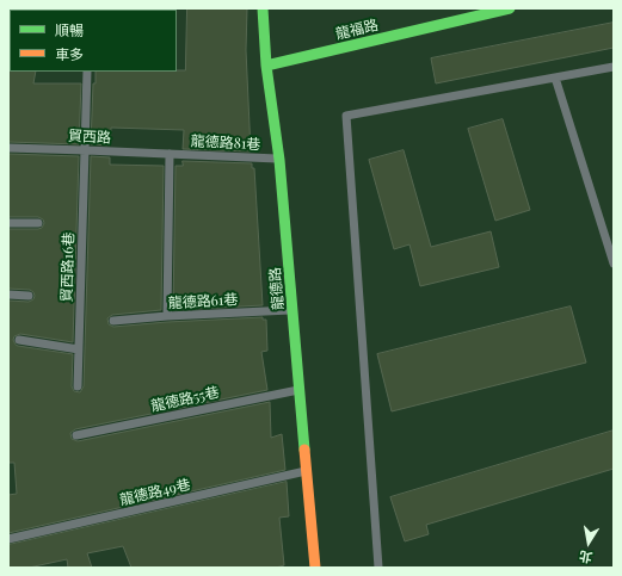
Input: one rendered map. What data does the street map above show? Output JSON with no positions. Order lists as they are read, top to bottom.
{
  "streets": {
    "street": ["龍福路", "龍德路"],
    "lane": [
      "貿西路",
      "龍德路81巷",
      "貿西路16巷",
      "龍德路61巷",
      "龍德路55巷",
      "龍德路49巷"
    ]
  },
  "crossings": [
    ["龍福路", "龍德路"],
    ["貿西路", "龍德路81巷"],
    ["貿西路", "貿西路16巷"],
    ["龍德路81巷", "龍德路"],
    ["龍德路", "龍德路61巷"],
    ["龍德路", "龍德路55巷"],
    ["龍德路", "龍德路49巷"]
  ],
  "legend": ["順暢", "車多"],
  "north": "bottom"
}
